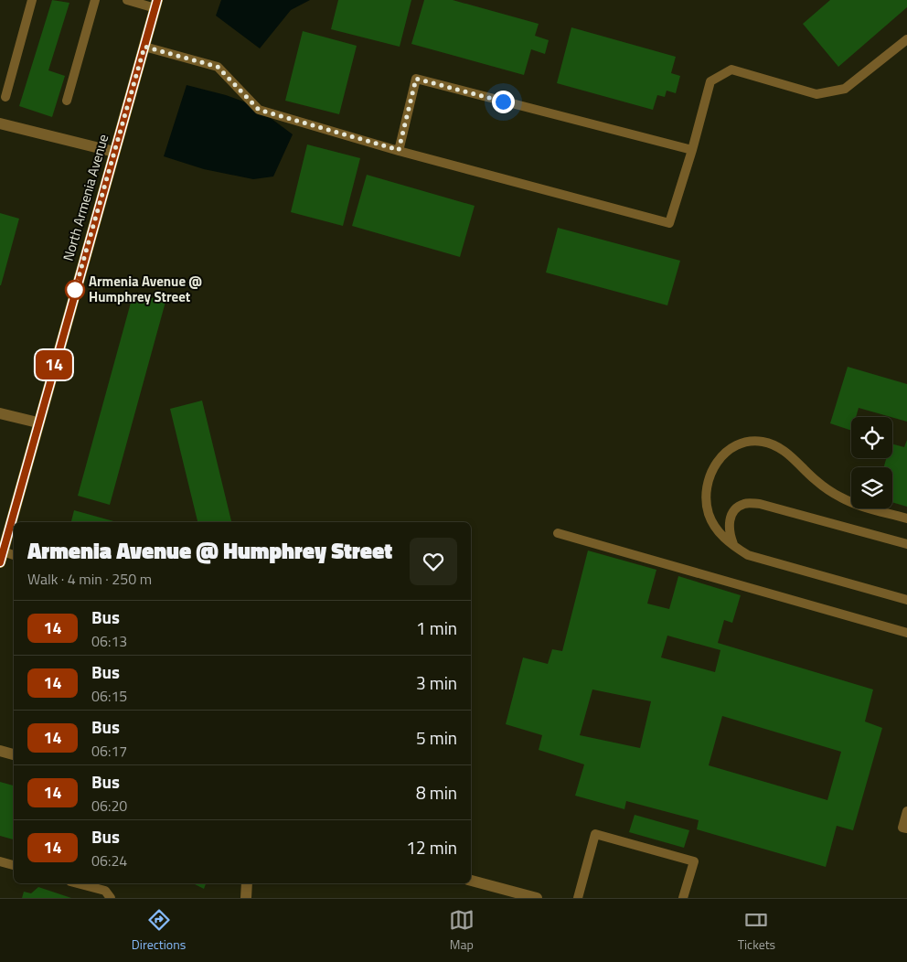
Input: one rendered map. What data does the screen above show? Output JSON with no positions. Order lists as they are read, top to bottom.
{
  "streets": {
    "main road": ["North Armenia Avenue"]
  },
  "places": ["Armenia Avenue @ Humphrey Street"],
  "lines": ["bus line 14"],
  "page": {
    "on_map": "14",
    "heading": ["Armenia Avenue @ Humphrey Street", "Walk · 4 min · 250 m"],
    "list": [
      {
        "mark": "14",
        "name": "Bus",
        "note": "06:13",
        "value": "1 min"
      },
      {
        "mark": "14",
        "name": "Bus",
        "note": "06:15",
        "value": "3 min"
      },
      {
        "mark": "14",
        "name": "Bus",
        "note": "06:17",
        "value": "5 min"
      },
      {
        "mark": "14",
        "name": "Bus",
        "note": "06:20",
        "value": "8 min"
      },
      {
        "mark": "14",
        "name": "Bus",
        "note": "06:24",
        "value": "12 min"
      }
    ],
    "tabs": ["Directions", "Map", "Tickets"]
  }
}
